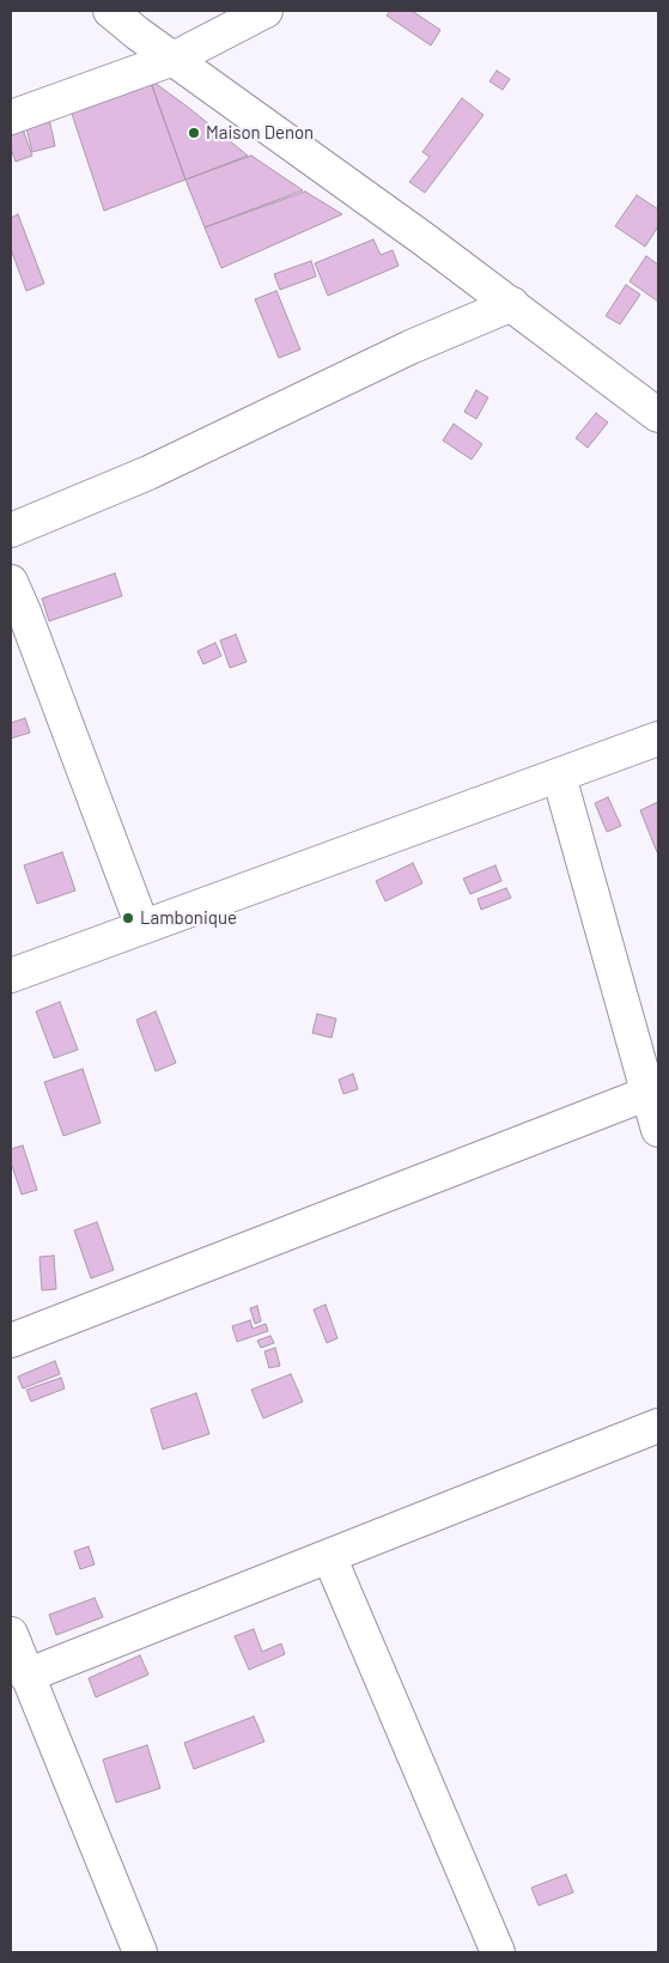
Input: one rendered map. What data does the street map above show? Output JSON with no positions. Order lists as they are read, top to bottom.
{
  "places": ["Maison Denon", "Lambonique"]
}
